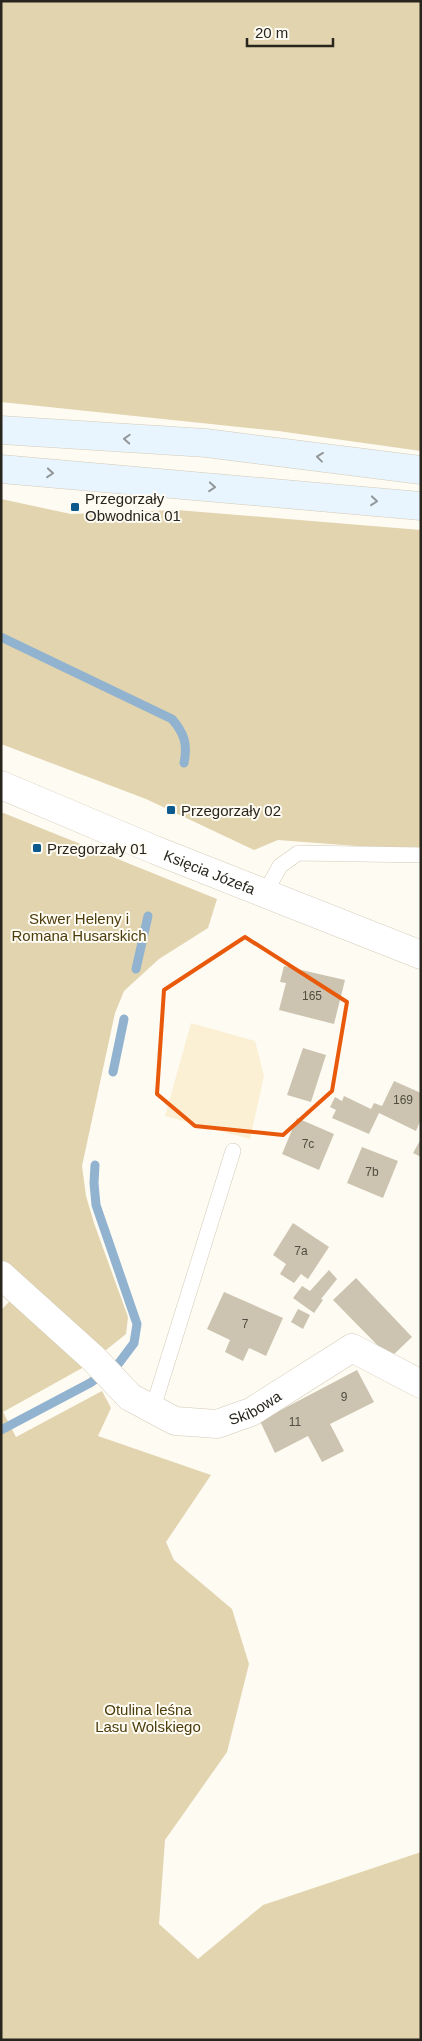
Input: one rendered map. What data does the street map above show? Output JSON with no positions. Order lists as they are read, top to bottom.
{
  "streets": {
    "street": ["Księcia Józefa", "Skibowa"]
  },
  "parks": ["Skwer Heleny i Romana Husarskich", "Otulina leśna Lasu Wolskiego"],
  "places": {
    "transit": ["Przegorzały Obwodnica 01", "Przegorzały 02", "Przegorzały 01"]
  },
  "house_numbers": [
    "165",
    "169",
    "7c",
    "7b",
    "7a",
    "7",
    "9",
    "11"
  ],
  "scale_bar": "20 m"
}
